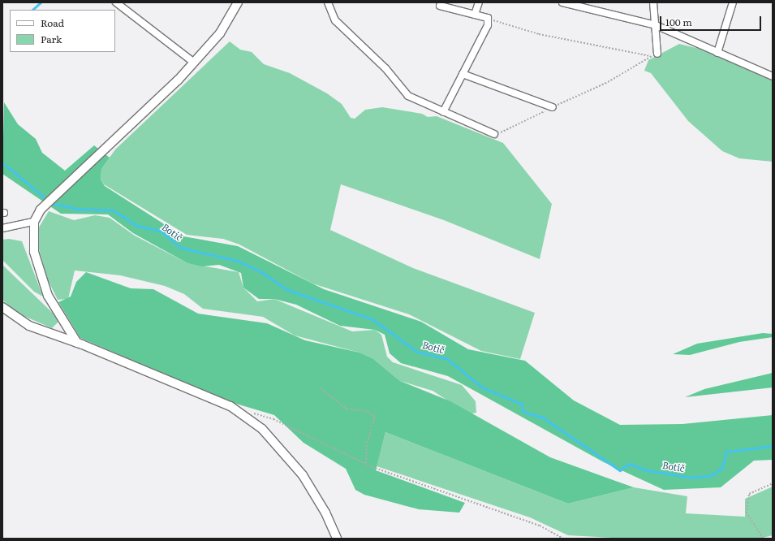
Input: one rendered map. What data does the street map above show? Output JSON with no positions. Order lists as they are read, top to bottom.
{
  "water": ["Botič"],
  "legend": ["Road", "Park"],
  "scale_bar": "100 m"
}
